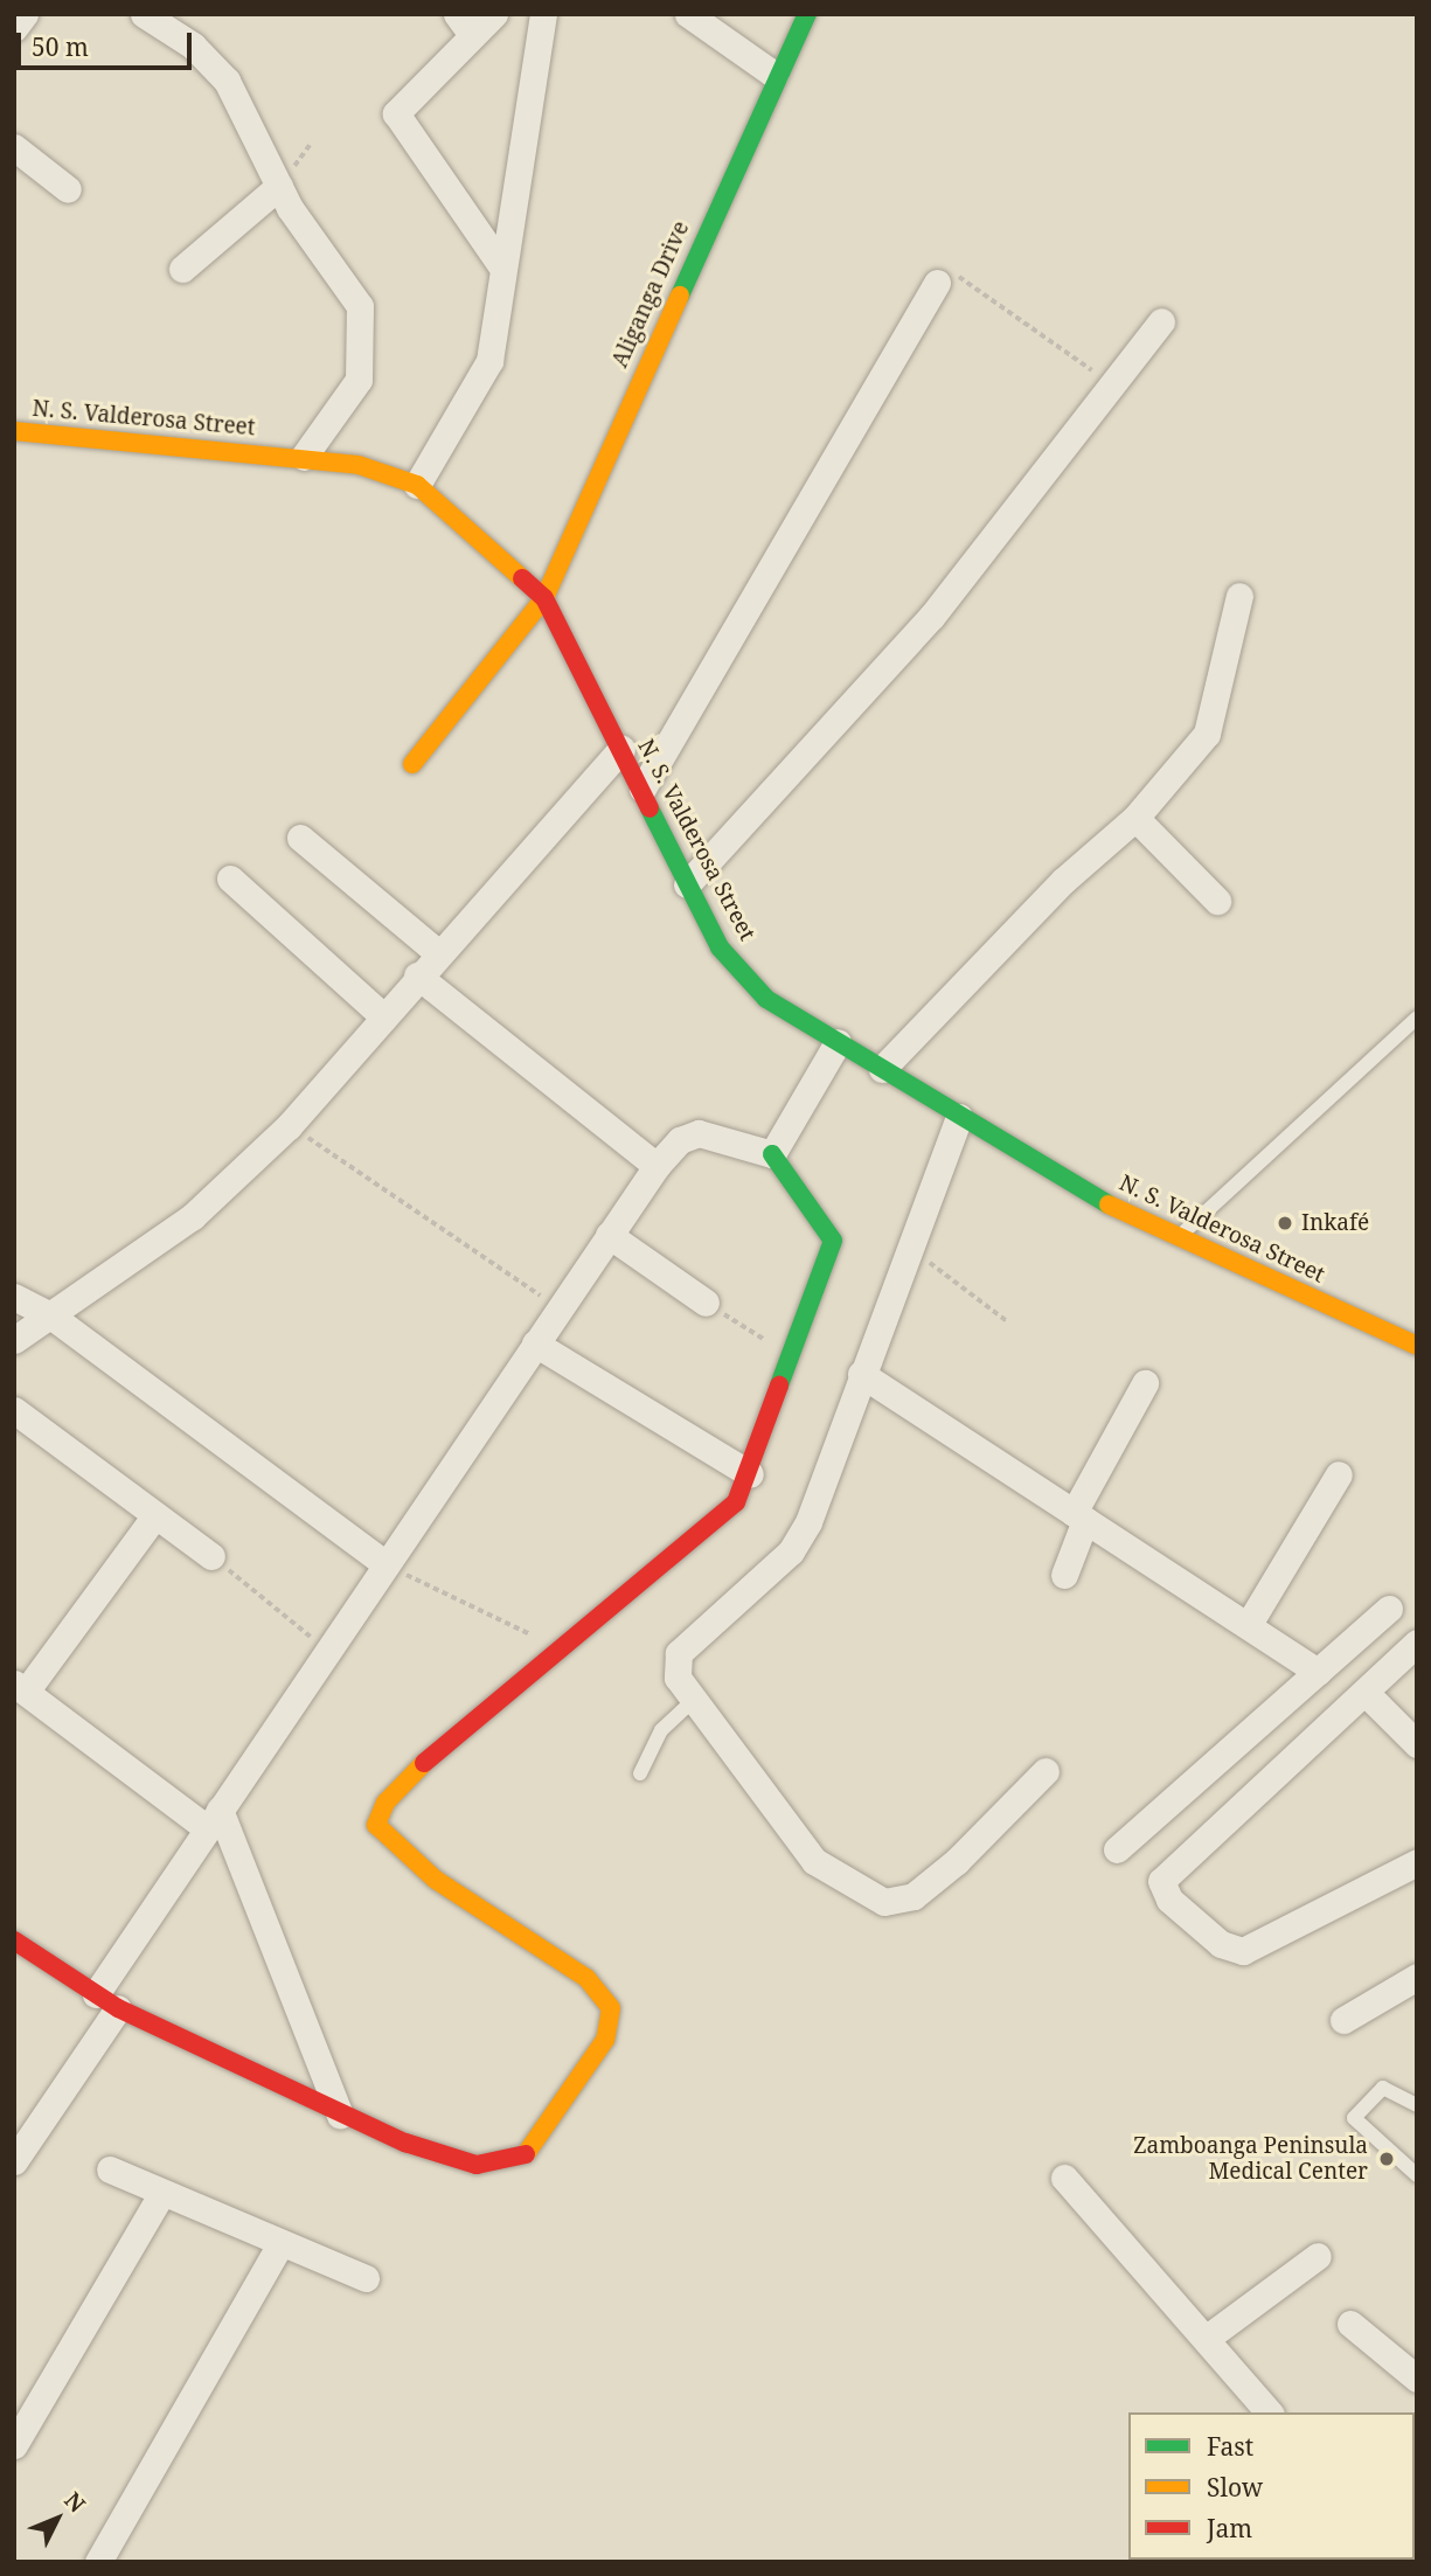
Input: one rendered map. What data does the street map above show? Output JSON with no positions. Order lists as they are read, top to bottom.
{
  "streets": {
    "street": ["Aliganga Drive", "N. S. Valderosa Street"]
  },
  "crossings": [
    ["Aliganga Drive", "N. S. Valderosa Street"]
  ],
  "places": ["Inkafé", "Zamboanga Peninsula Medical Center"],
  "legend": ["Fast", "Slow", "Jam"],
  "scale_bar": "50 m",
  "north": "top right"
}
